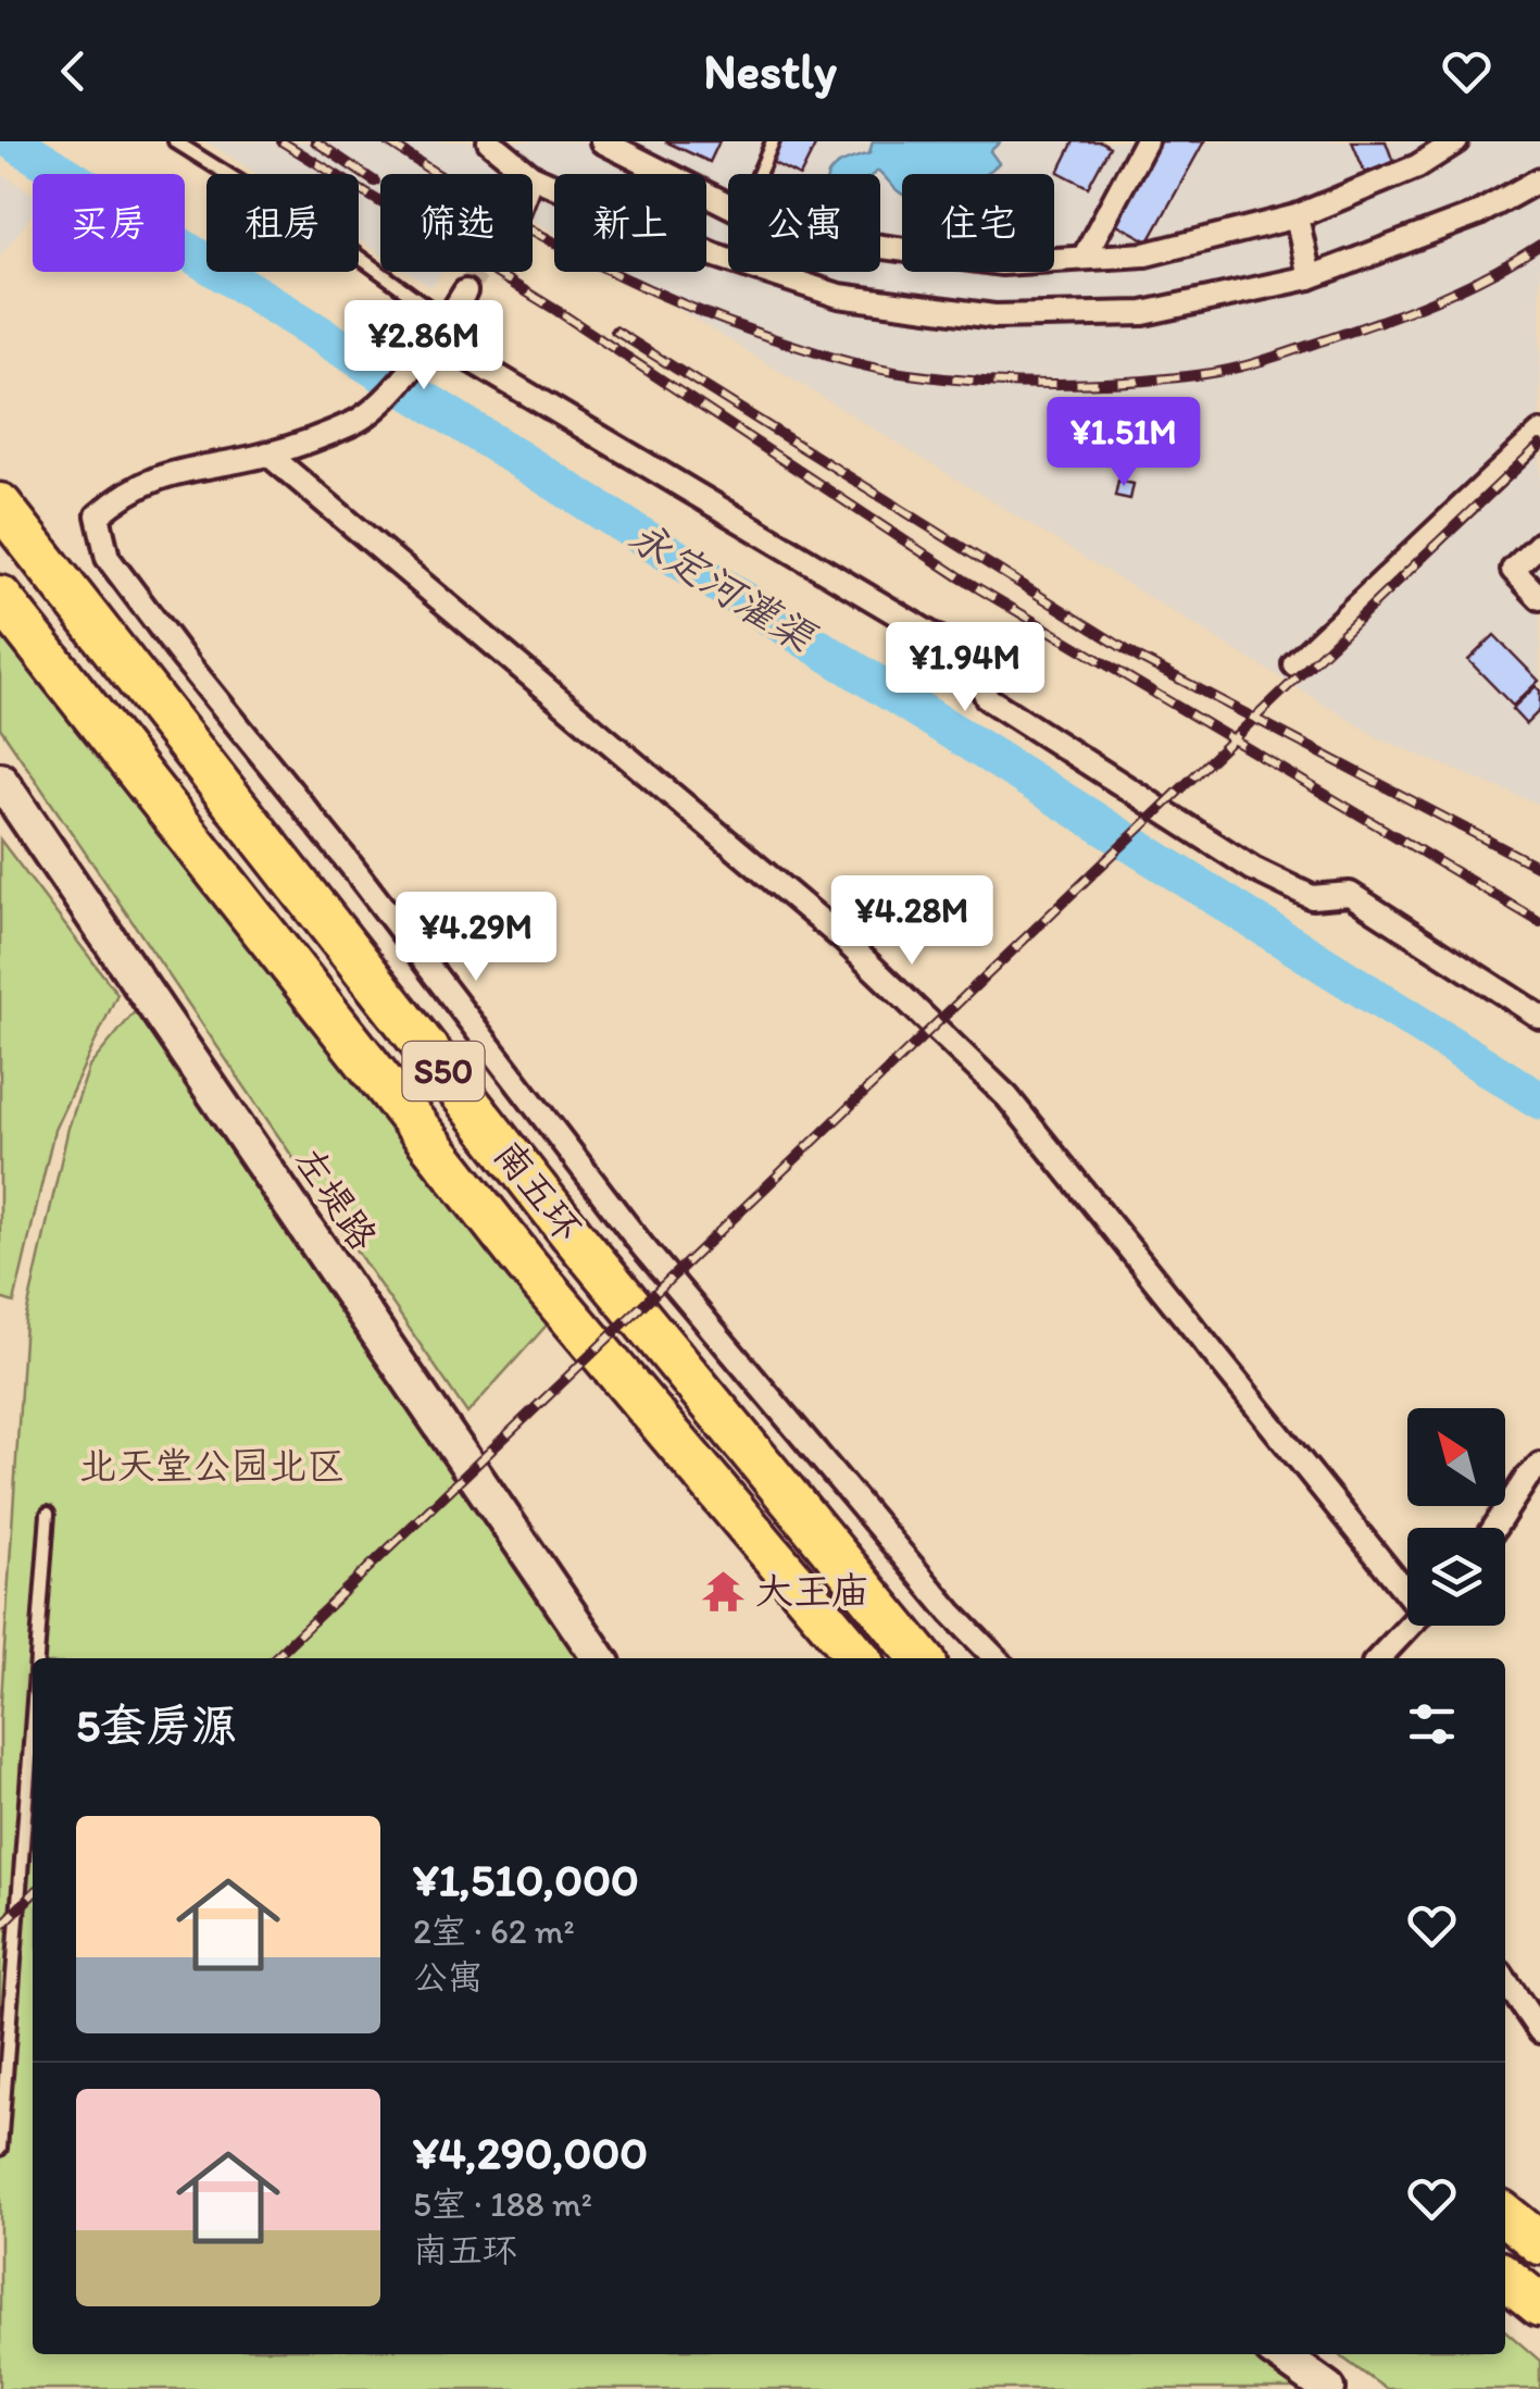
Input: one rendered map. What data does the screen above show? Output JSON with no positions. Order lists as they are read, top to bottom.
{
  "streets": {
    "highway": ["S50", "南五环"],
    "main road": ["左堤路"]
  },
  "water": ["永定河灌渠"],
  "parks": ["北天堂公园北区"],
  "places": {
    "temple": ["大王庙"]
  },
  "north": "top left",
  "page": {
    "header": "Nestly",
    "chip": [
      "买房",
      "租房",
      "筛选",
      "新上",
      "公寓",
      "住宅"
    ],
    "price": [
      "¥2.86M",
      "¥1.51M",
      "¥1.94M",
      "¥4.28M",
      "¥4.29M"
    ],
    "heading": "5套房源",
    "list": [
      {
        "name": "¥1,510,000",
        "note": "2室 · 62 m² · 公寓"
      },
      {
        "name": "¥4,290,000",
        "note": "5室 · 188 m² · 南五环"
      }
    ]
  }
}
